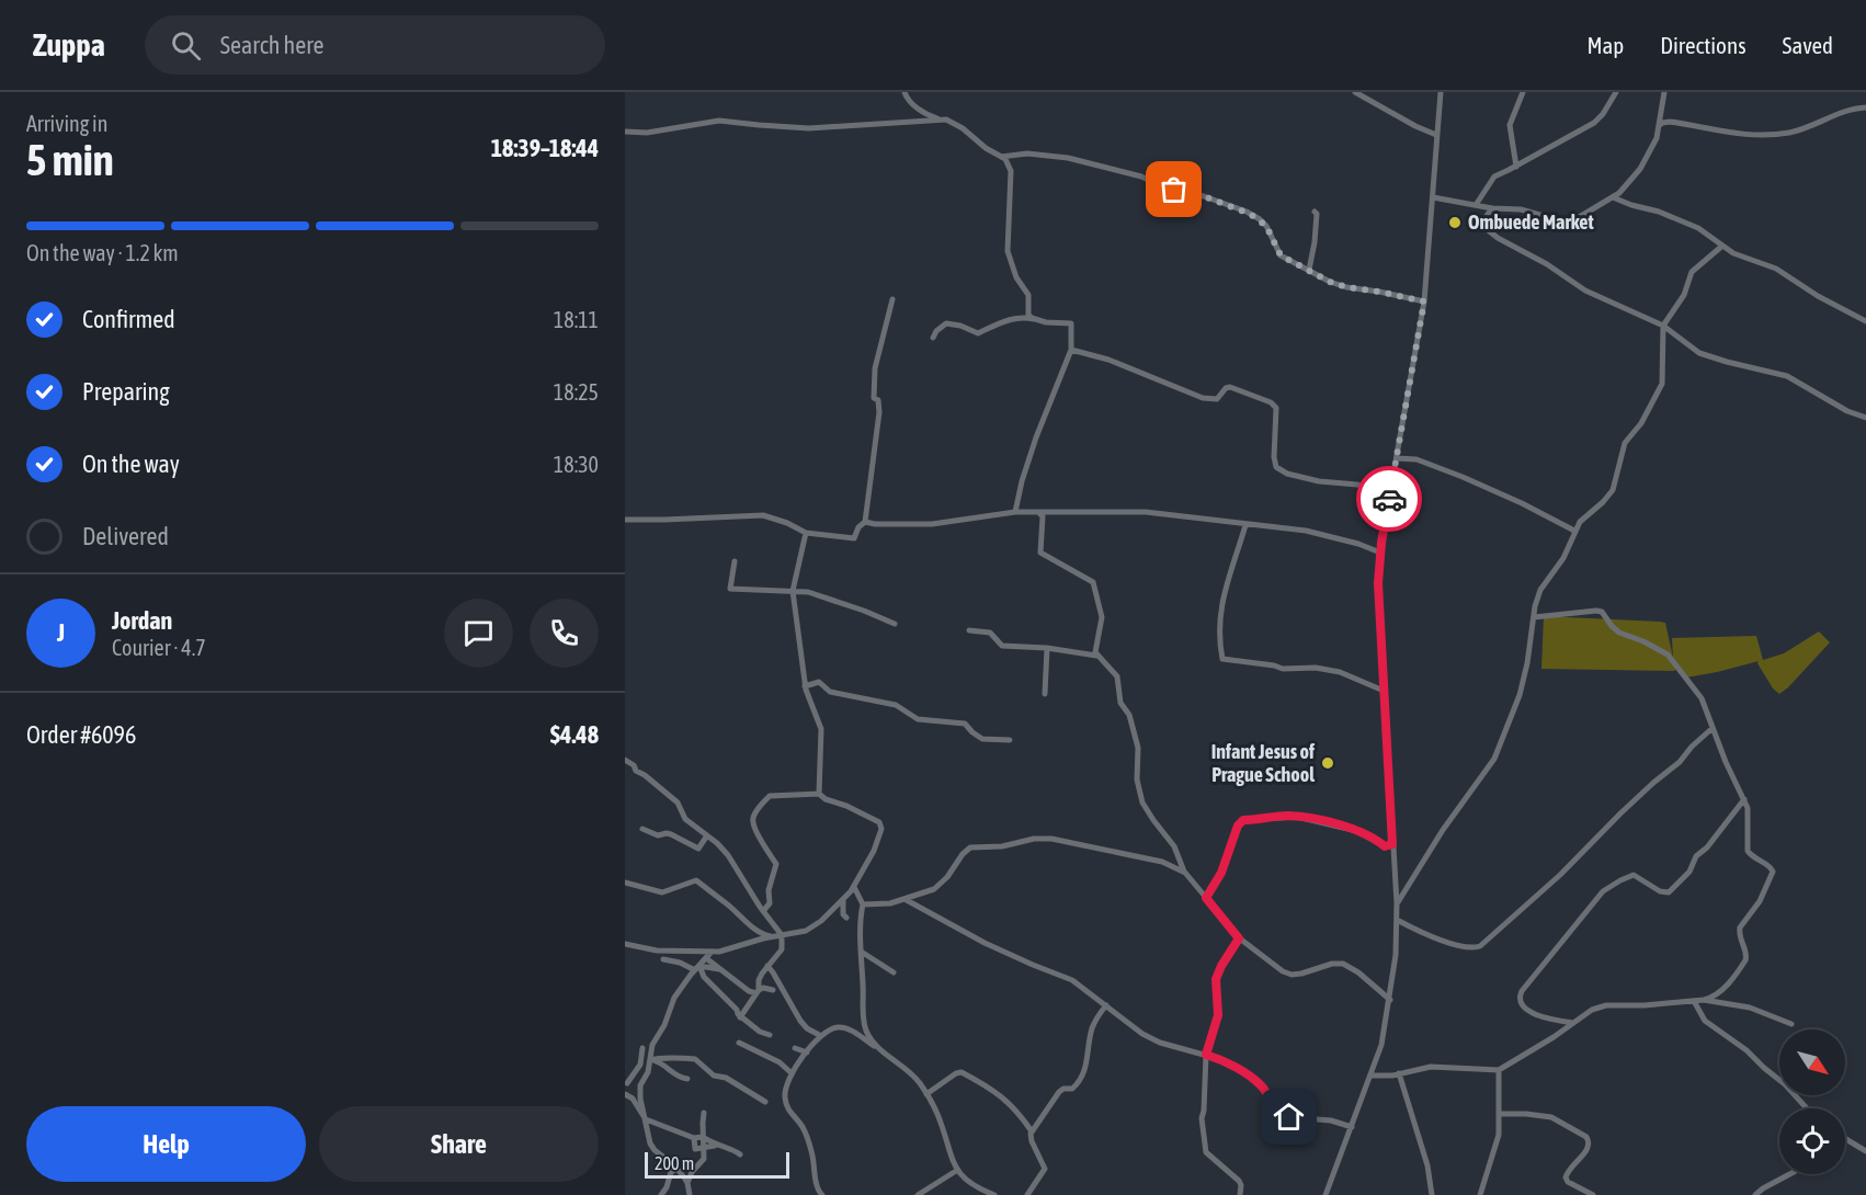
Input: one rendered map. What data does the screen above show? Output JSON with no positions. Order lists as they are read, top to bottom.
{
  "places": ["Ombuede Market", "Infant Jesus of Prague School"],
  "scale_bar": "200 m",
  "north": "bottom right",
  "page": {
    "header": "Zuppa",
    "search": "Search here",
    "nav": ["Map", "Directions", "Saved"],
    "heading": ["5 min", "Arriving in", "18:39–18:44"],
    "panel": [
      "Jordan",
      "Courier · 4.7",
      "Order #6096",
      "$4.48"
    ],
    "bar": "On the way · 1.2 km",
    "list": [
      ["Confirmed", "18:11"],
      ["Preparing", "18:25"],
      ["On the way", "18:30"],
      "Delivered"
    ],
    "round": "J",
    "buttons": ["Help", "Share"],
    "scale": "200 m"
  }
}
